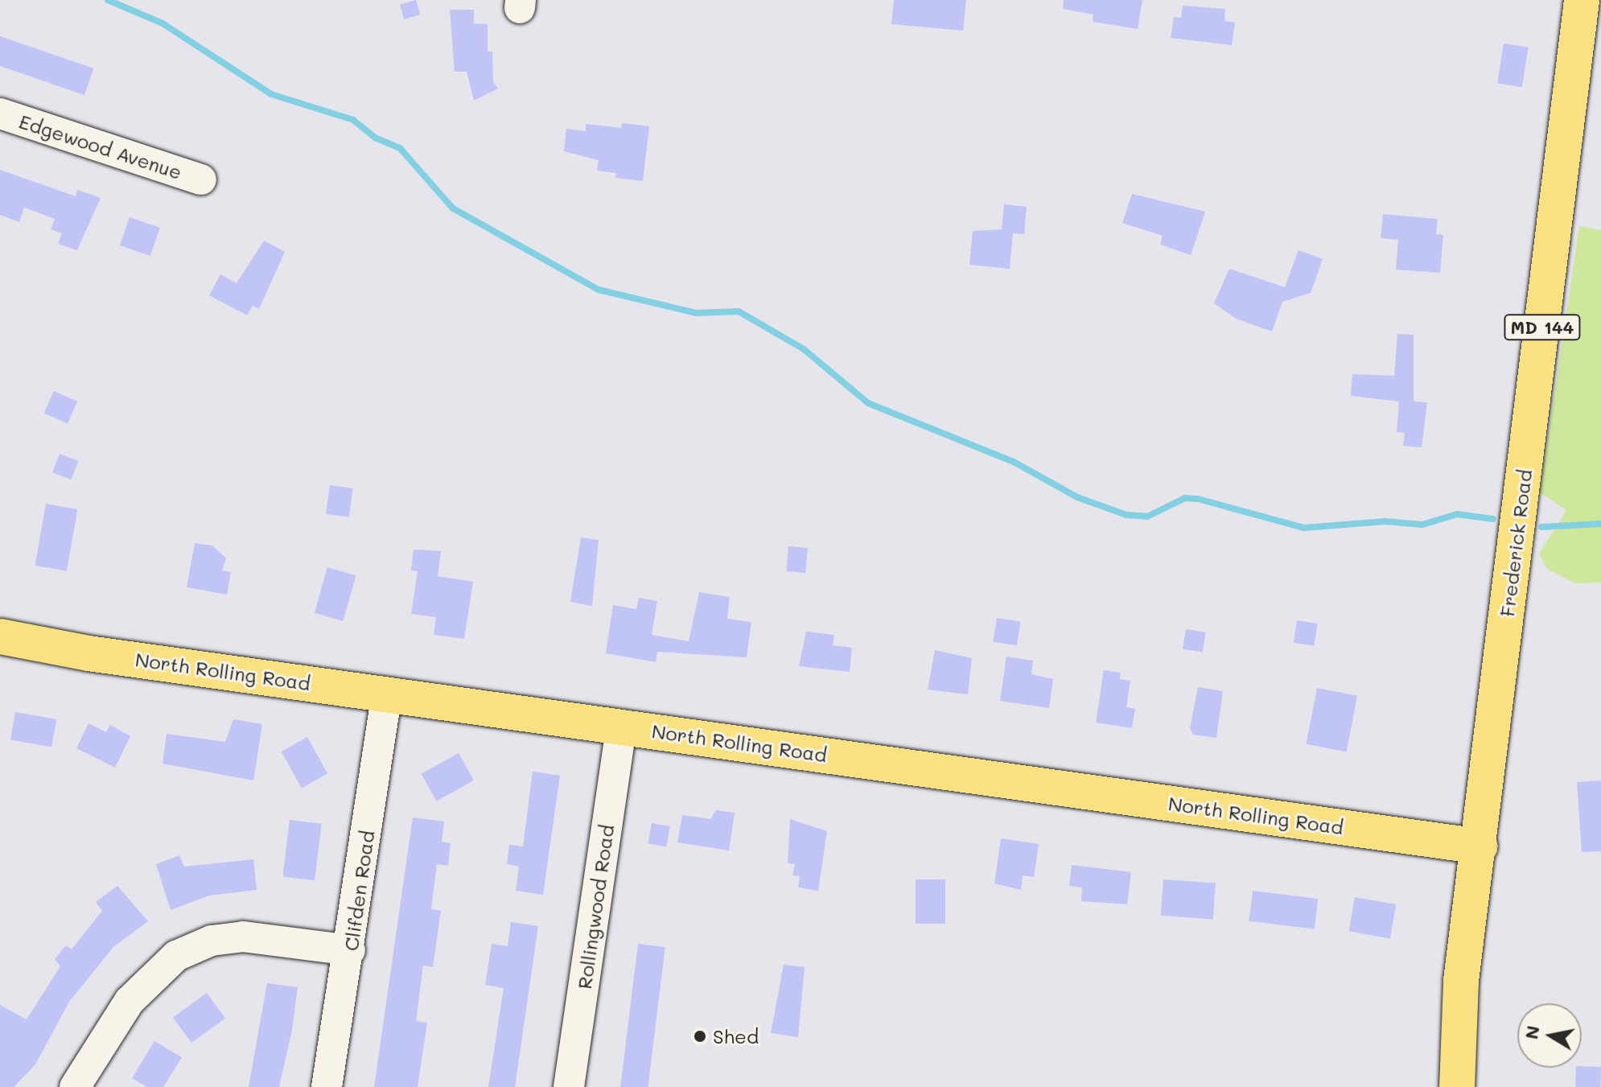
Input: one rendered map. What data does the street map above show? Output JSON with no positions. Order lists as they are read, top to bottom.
{
  "streets": {
    "main road": ["MD 144", "Frederick Road", "North Rolling Road"],
    "street": ["Edgewood Avenue", "Clifden Road", "Rollingwood Road"]
  },
  "crossings": [
    ["Frederick Road", "North Rolling Road"],
    ["North Rolling Road", "Clifden Road"],
    ["North Rolling Road", "Rollingwood Road"]
  ],
  "places": ["Shed"],
  "north": "left"
}
